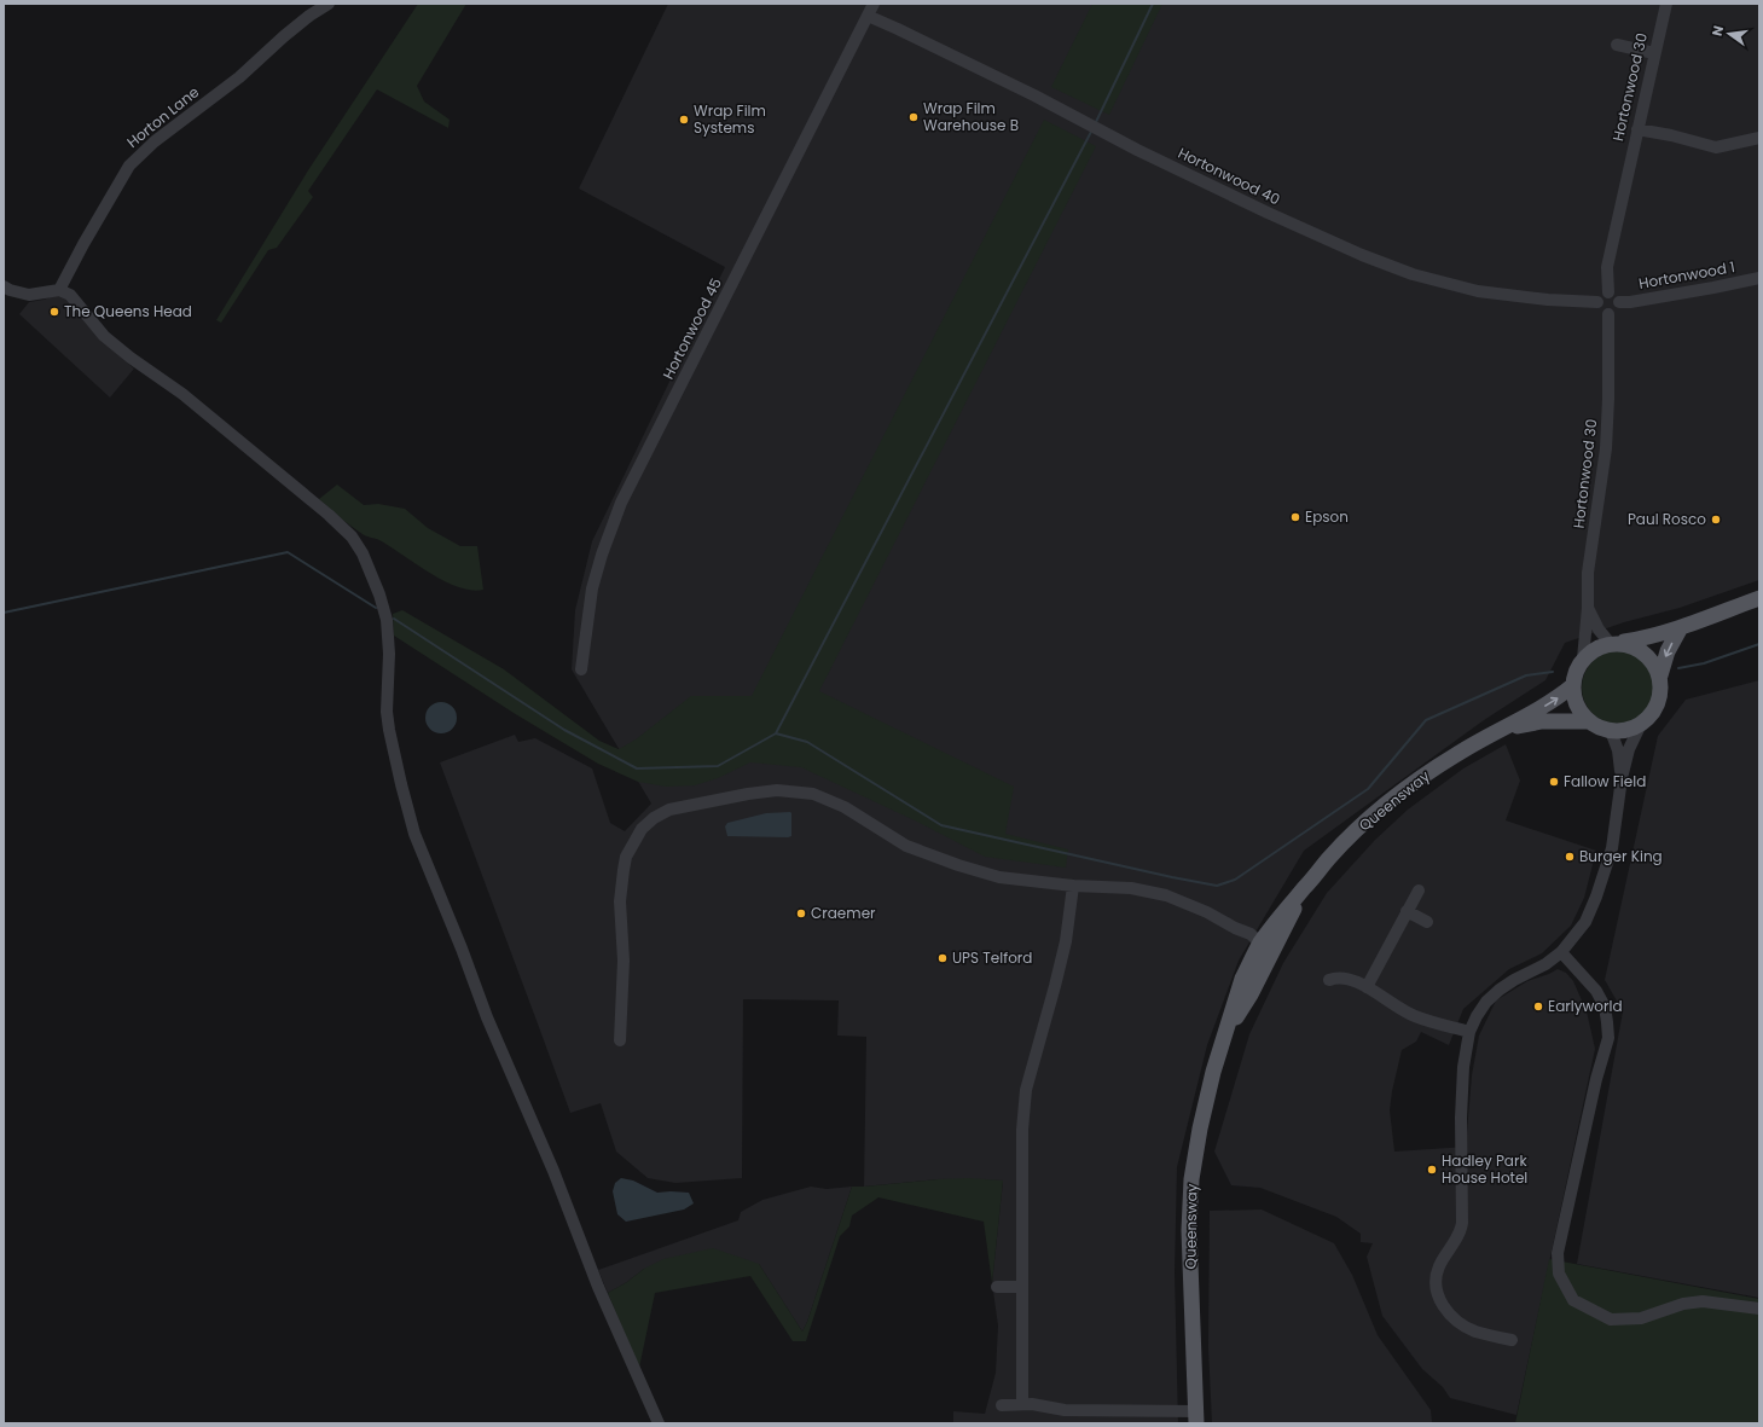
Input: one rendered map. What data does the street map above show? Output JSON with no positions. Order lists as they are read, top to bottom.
{
  "streets": {
    "main road": ["Queensway"],
    "street": [
      "Hortonwood 30",
      "Horton Lane",
      "Hortonwood 40",
      "Hortonwood 1",
      "Hortonwood 45"
    ]
  },
  "crossings": [
    ["Hortonwood 30", "Hortonwood 40"],
    ["Hortonwood 30", "Hortonwood 1"],
    ["Hortonwood 30", "Queensway"],
    ["Hortonwood 40", "Hortonwood 1"],
    ["Hortonwood 40", "Hortonwood 45"]
  ],
  "places": [
    "Wrap Film Warehouse B",
    "Wrap Film Systems",
    "The Queens Head",
    "Epson",
    "Paul Rosco",
    "Fallow Field",
    "Burger King",
    "Craemer",
    "UPS Telford",
    "Earlyworld",
    "Hadley Park House Hotel"
  ],
  "north": "left"
}
